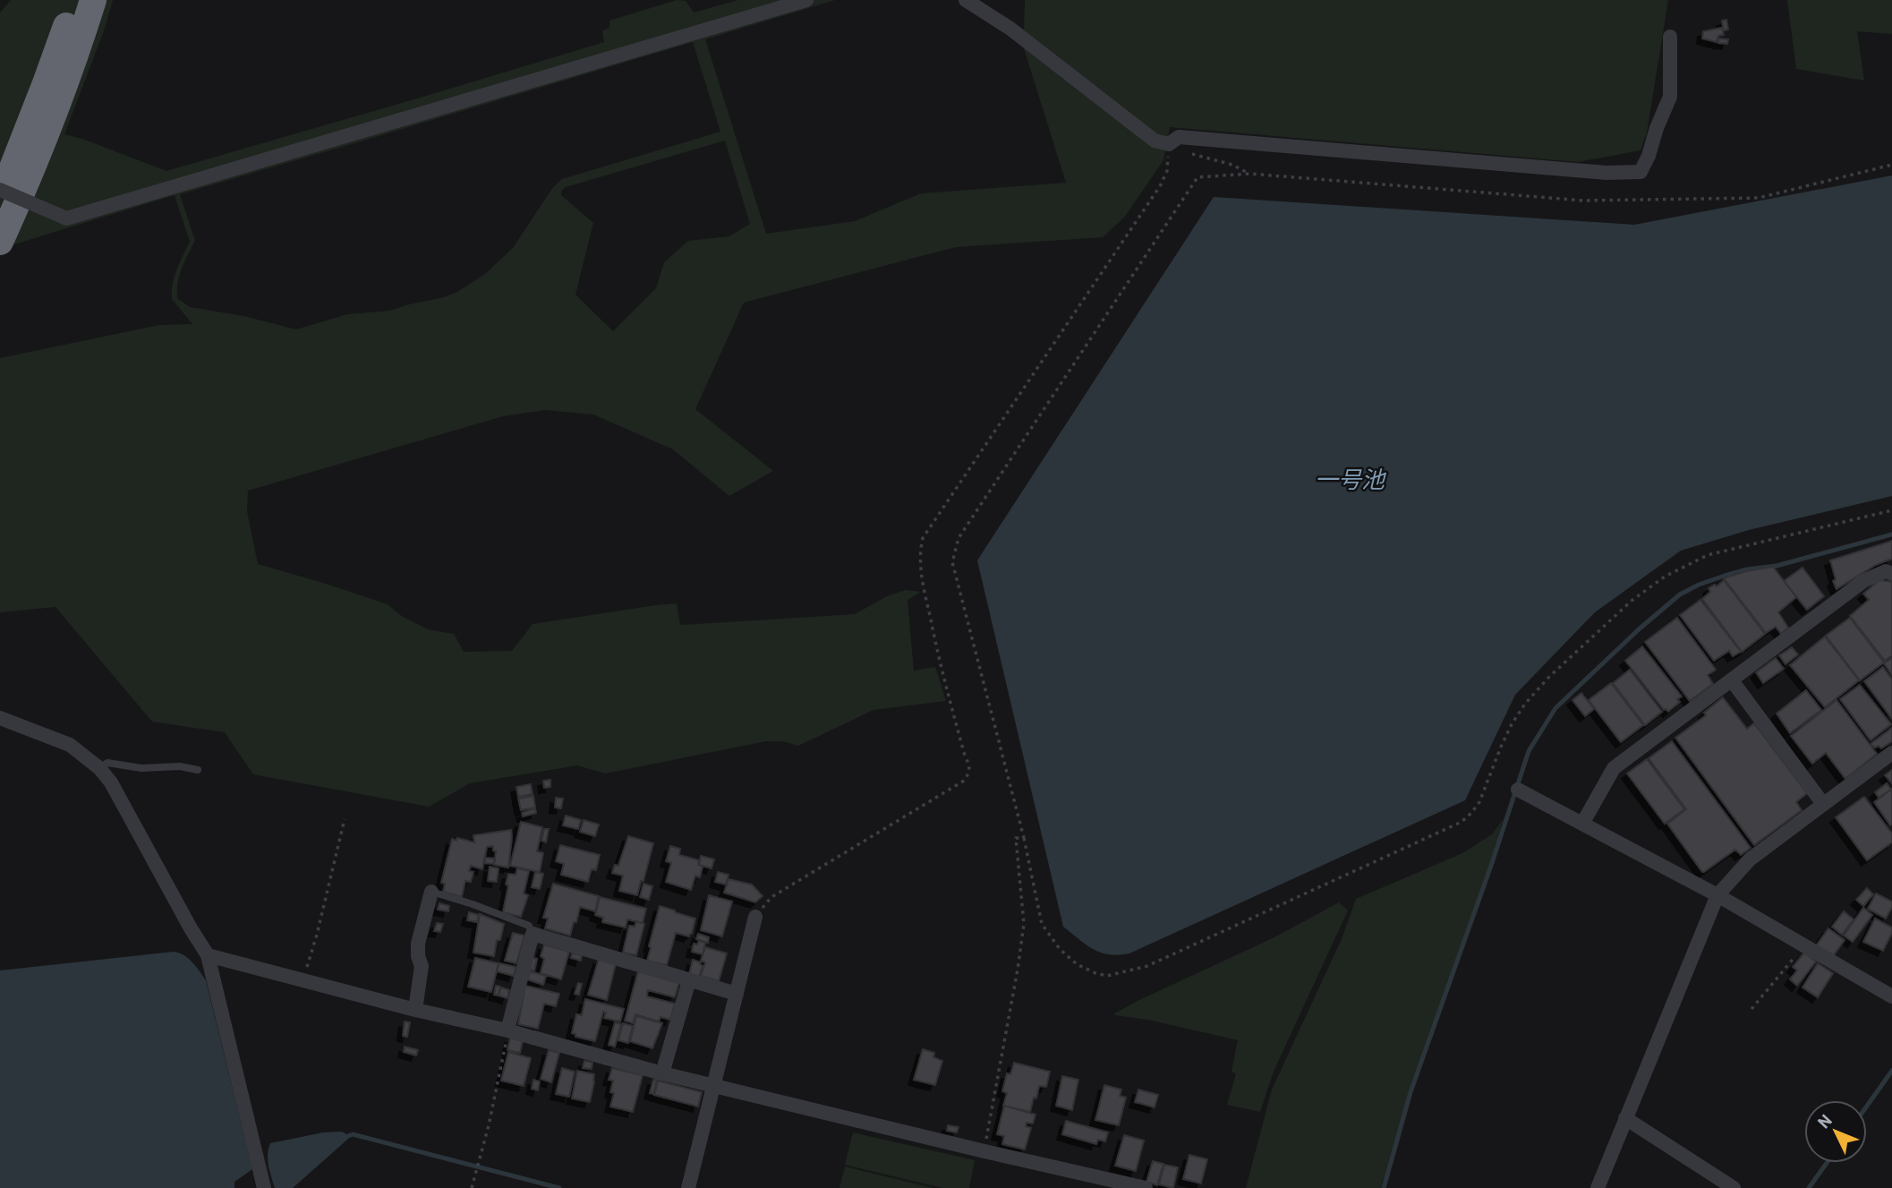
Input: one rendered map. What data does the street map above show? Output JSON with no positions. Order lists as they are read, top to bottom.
{
  "water": ["一号池"],
  "north": "top left"
}
